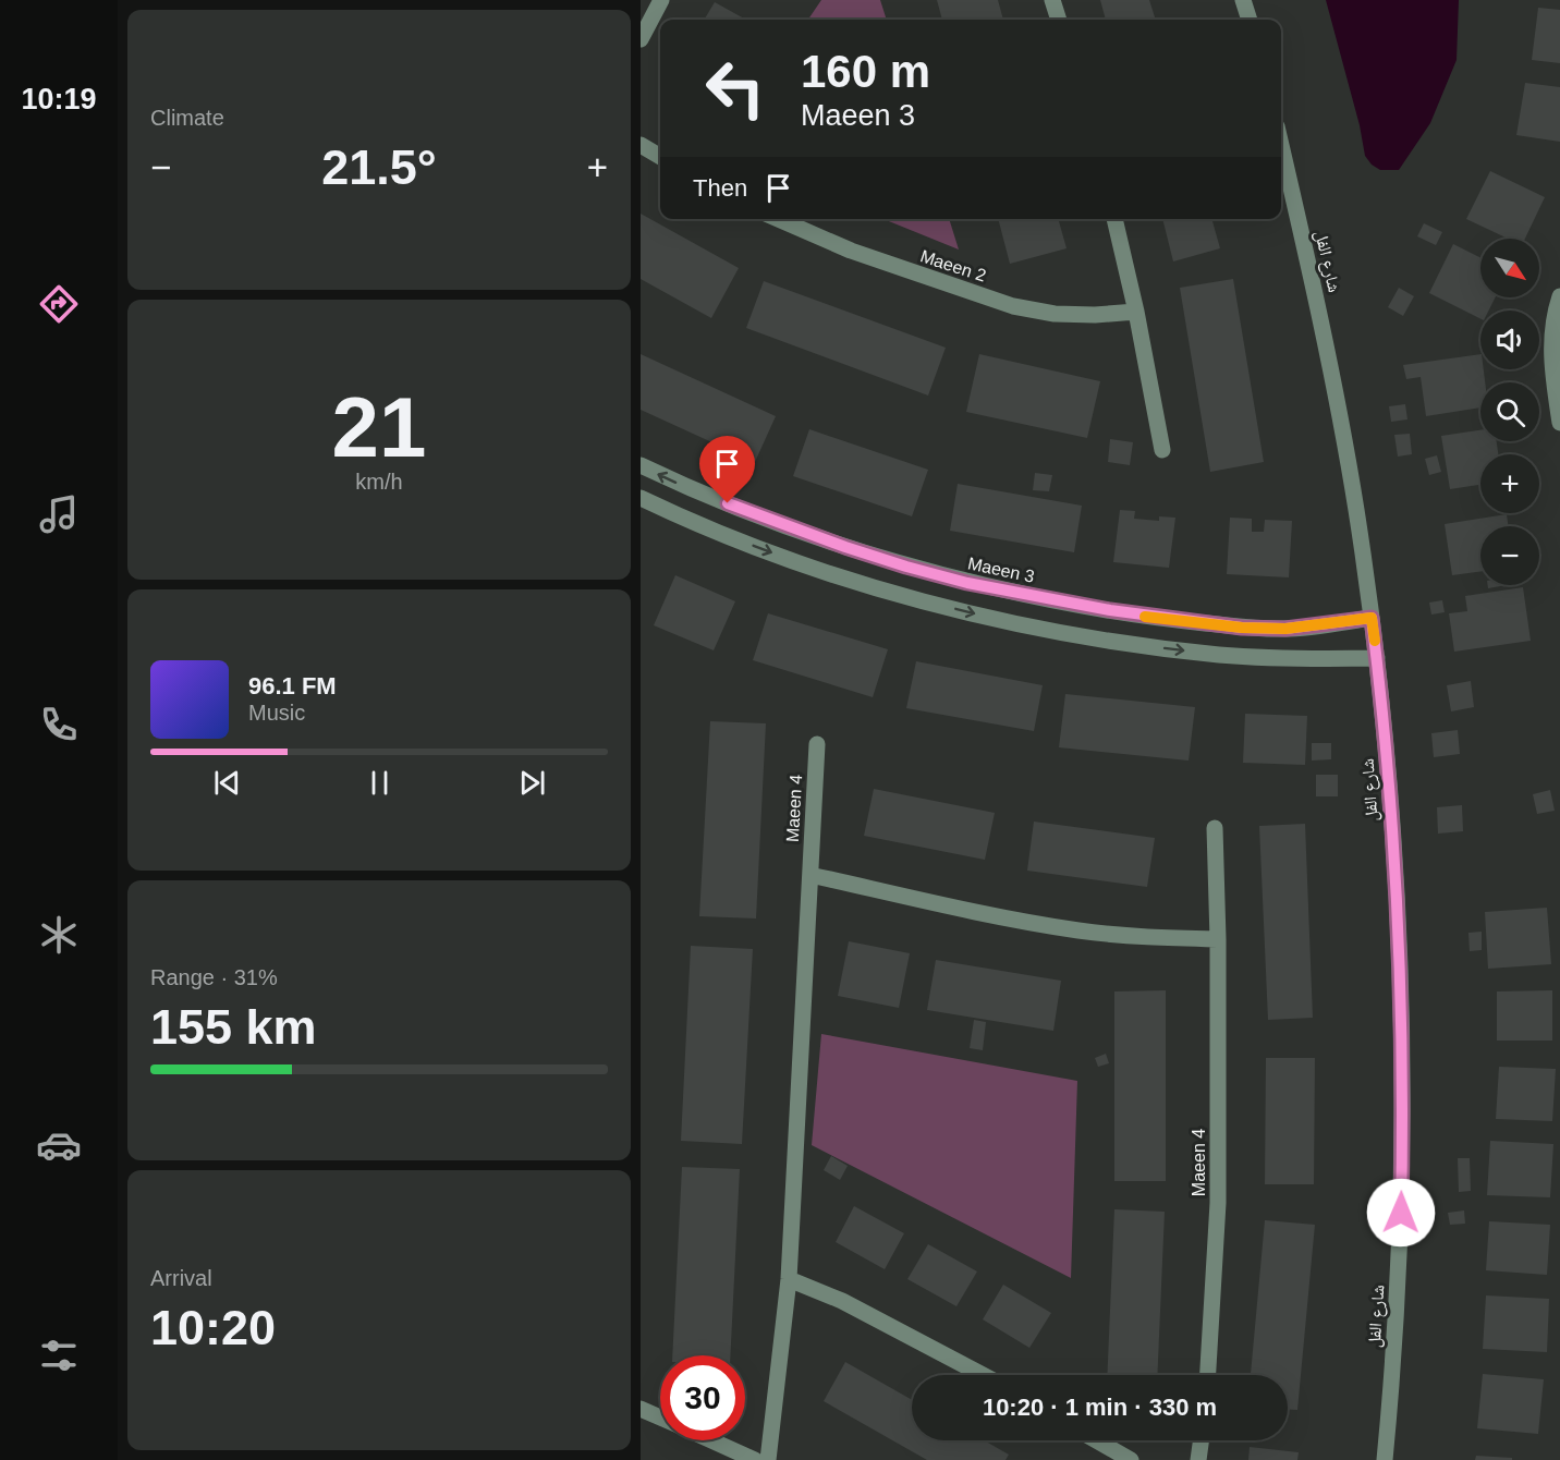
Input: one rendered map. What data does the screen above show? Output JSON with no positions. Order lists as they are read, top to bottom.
{
  "streets": {
    "street": [
      "شارع الفل",
      "Maeen 2",
      "Maeen 3",
      "Maeen 4"
    ]
  },
  "crossings": [
    ["شارع الفل", "Maeen 3"]
  ],
  "north": "bottom right",
  "page": {
    "tabs": "10:19",
    "tile": [
      "Climate",
      ["21", "km/h"],
      ["Range · 31%", "155 km"],
      ["Arrival", "10:20"]
    ],
    "turn": ["160 m", "Maeen 3"],
    "heat": ["−", "21.5°", "+"],
    "then": "Then",
    "map_buttons": ["+", "−"],
    "song": ["96.1 FM", "Music"],
    "limit": "30",
    "trip": "10:20 · 1 min · 330 m"
  }
}
